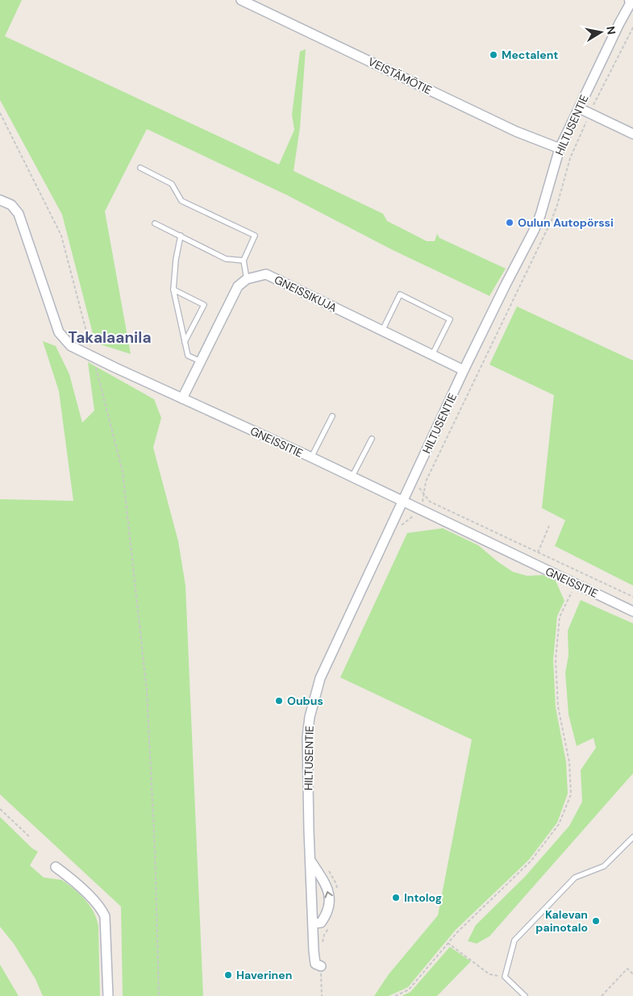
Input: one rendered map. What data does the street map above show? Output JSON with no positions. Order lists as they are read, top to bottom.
{
  "streets": {
    "street": [
      "VEISTÄMÖTIE",
      "HILTUSENTIE",
      "GNEISSIKUJA",
      "GNEISSITIE"
    ]
  },
  "crossings": [
    ["VEISTÄMÖTIE", "HILTUSENTIE"],
    ["HILTUSENTIE", "GNEISSIKUJA"],
    ["HILTUSENTIE", "GNEISSITIE"]
  ],
  "districts": ["Takalaanila"],
  "places": [
    "Mectalent",
    "Oulun Autopörssi",
    "Oubus",
    "Intolog",
    "Kalevan painotalo",
    "Haverinen"
  ],
  "north": "right"
}
